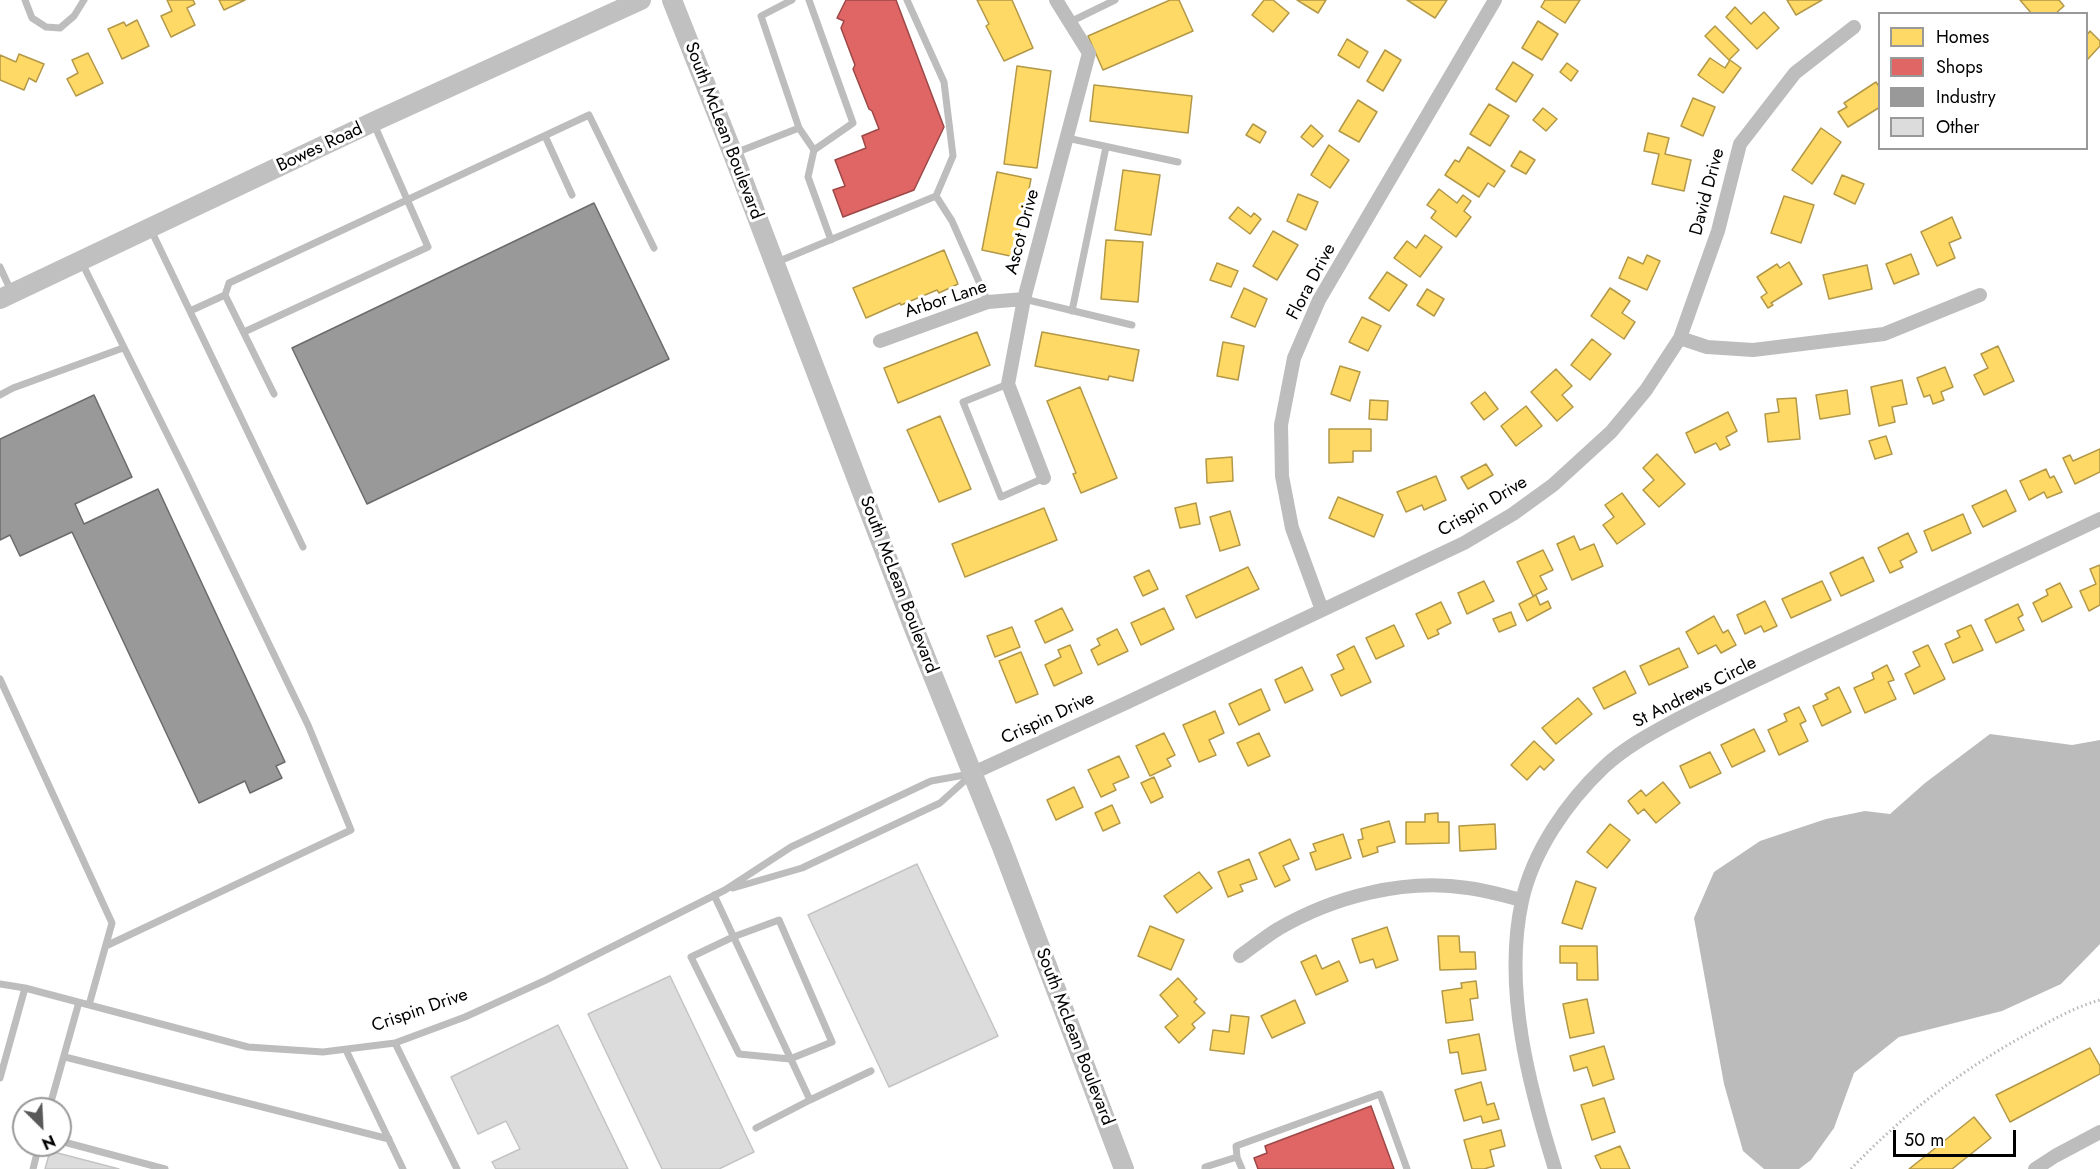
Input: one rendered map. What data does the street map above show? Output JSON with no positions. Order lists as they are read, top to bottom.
{
  "streets": {
    "main road": ["South McLean Boulevard", "Bowes Road"],
    "street": [
      "David Drive",
      "Ascot Drive",
      "Flora Drive",
      "Arbor Lane",
      "Crispin Drive",
      "St Andrews Circle"
    ]
  },
  "crossings": [
    ["South McLean Boulevard", "Crispin Drive"],
    ["David Drive", "Crispin Drive"],
    ["Ascot Drive", "Arbor Lane"],
    ["Flora Drive", "Crispin Drive"]
  ],
  "legend": [
    "Homes",
    "Shops",
    "Industry",
    "Other"
  ],
  "scale_bar": "50 m",
  "north": "bottom right"
}
